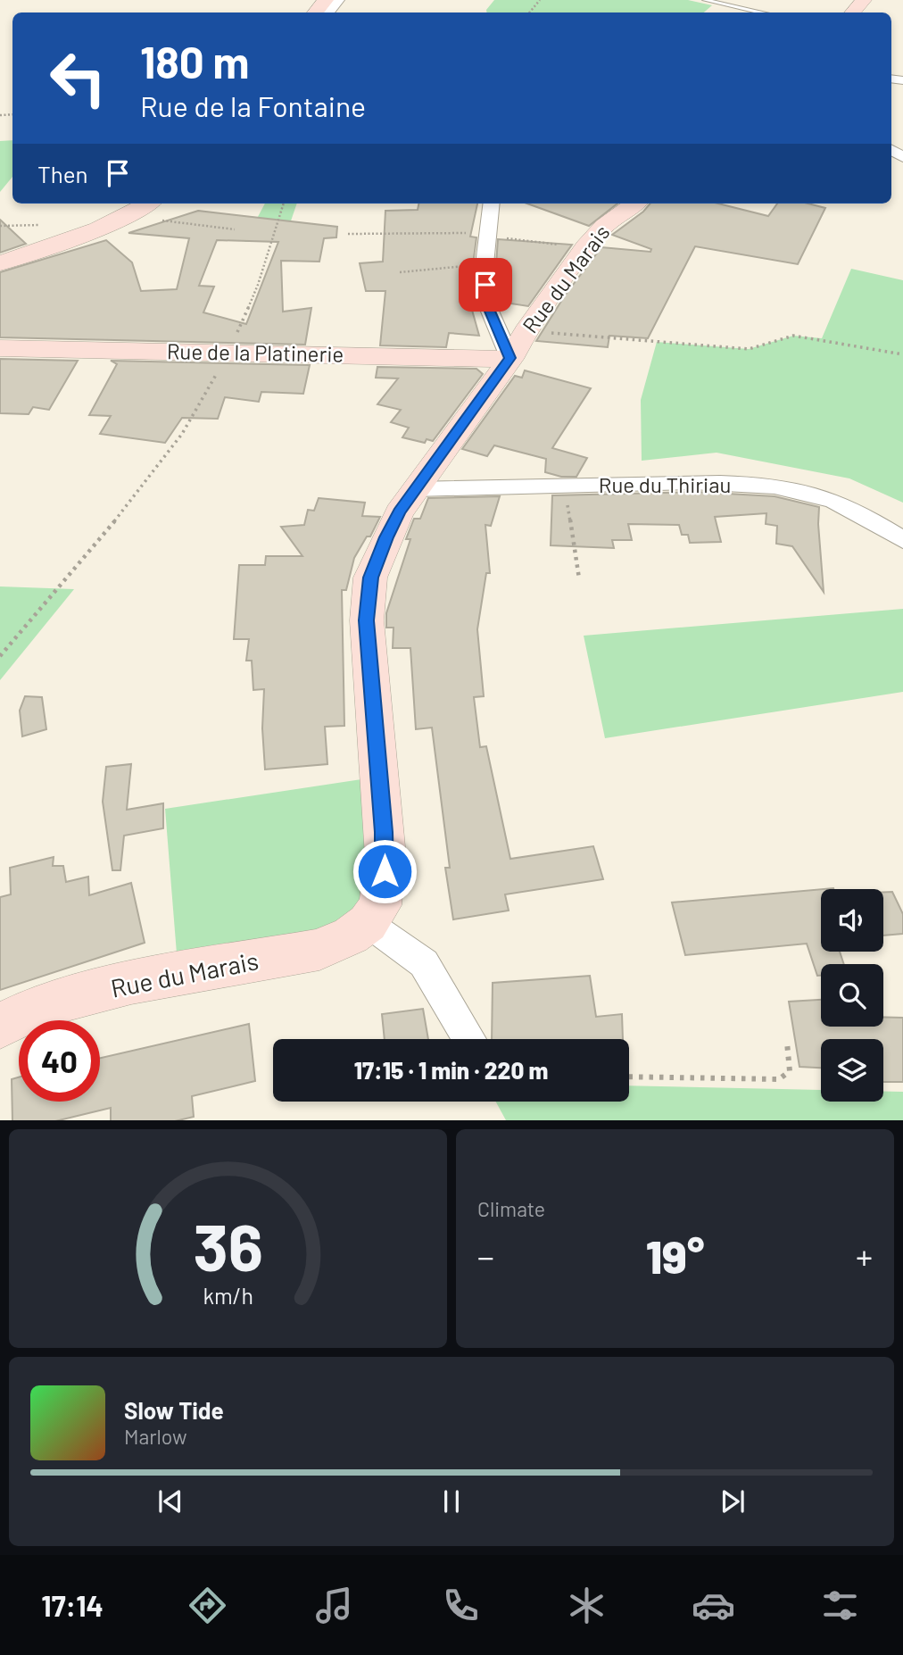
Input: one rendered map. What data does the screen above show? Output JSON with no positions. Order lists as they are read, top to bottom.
{
  "streets": {
    "street": ["Rue du Marais", "Rue de la Platinerie", "Rue du Thiriau"]
  },
  "crossings": [
    ["Rue du Marais", "Rue de la Platinerie"],
    ["Rue du Marais", "Rue du Thiriau"]
  ],
  "page": {
    "turn": ["180 m", "Rue de la Fontaine"],
    "then": "Then",
    "limit": "40",
    "trip": "17:15 · 1 min · 220 m",
    "tile": "Climate",
    "heat": ["−", "19°", "+"],
    "song": ["Slow Tide", "Marlow"],
    "tabs": "17:14",
    "gauge": ["36", "km/h"]
  }
}
